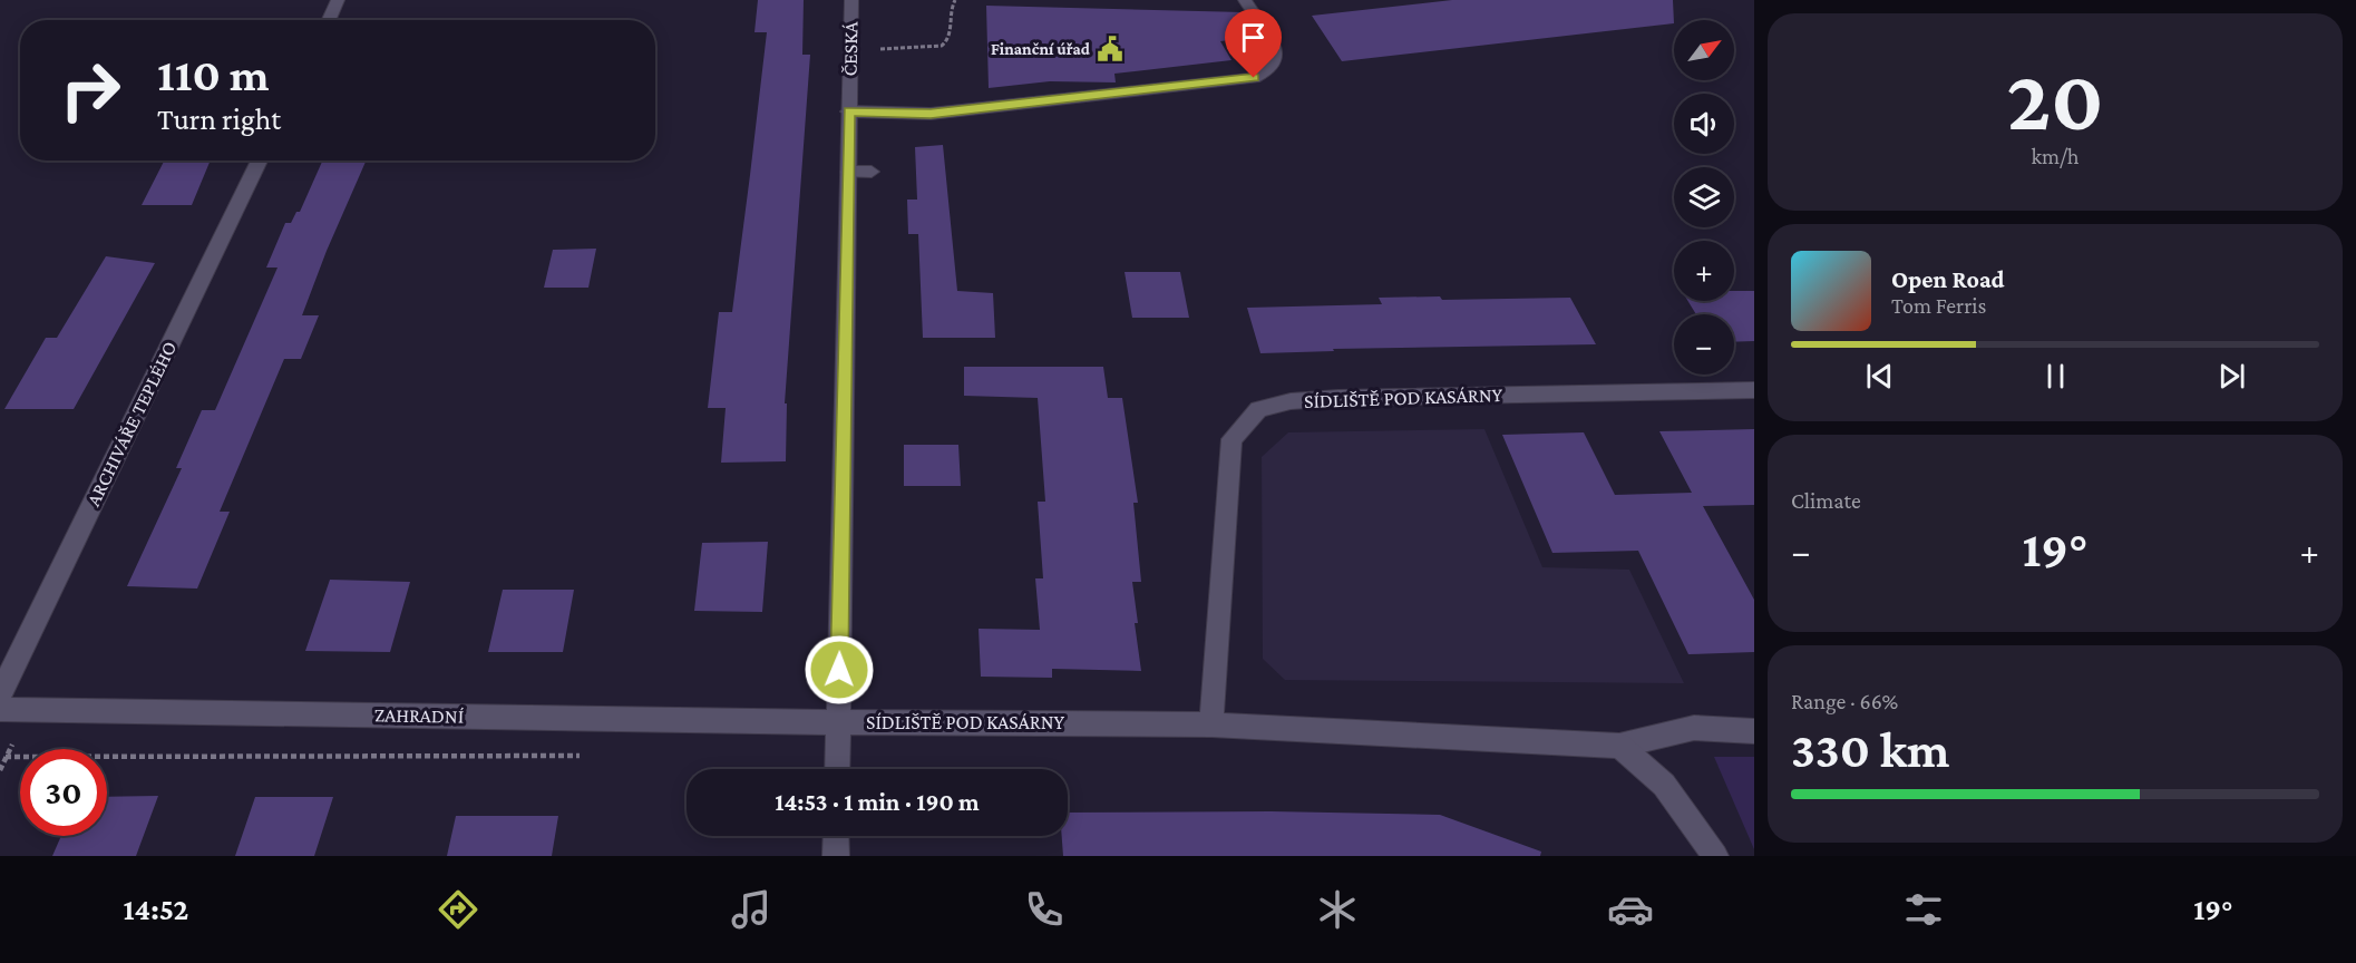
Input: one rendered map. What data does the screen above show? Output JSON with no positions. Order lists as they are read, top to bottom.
{
  "streets": {
    "street": [
      "ČESKÁ",
      "SÍDLIŠTĚ POD KASÁRNY",
      "ARCHIVÁŘE TEPLÉHO",
      "ZAHRADNÍ"
    ]
  },
  "crossings": [
    ["ČESKÁ", "SÍDLIŠTĚ POD KASÁRNY"],
    ["ČESKÁ", "ZAHRADNÍ"],
    ["SÍDLIŠTĚ POD KASÁRNY", "ZAHRADNÍ"]
  ],
  "places": {
    "public building": ["Finanční úřad"]
  },
  "north": "top right",
  "page": {
    "tile": [
      ["20", "km/h"],
      "Climate",
      ["Range · 66%", "330 km"]
    ],
    "map_buttons": ["+", "−"],
    "turn": ["110 m", "Turn right"],
    "song": ["Open Road", "Tom Ferris"],
    "heat": ["−", "19°", "+"],
    "limit": "30",
    "trip": "14:53 · 1 min · 190 m",
    "tabs": ["14:52", "19°"]
  }
}
